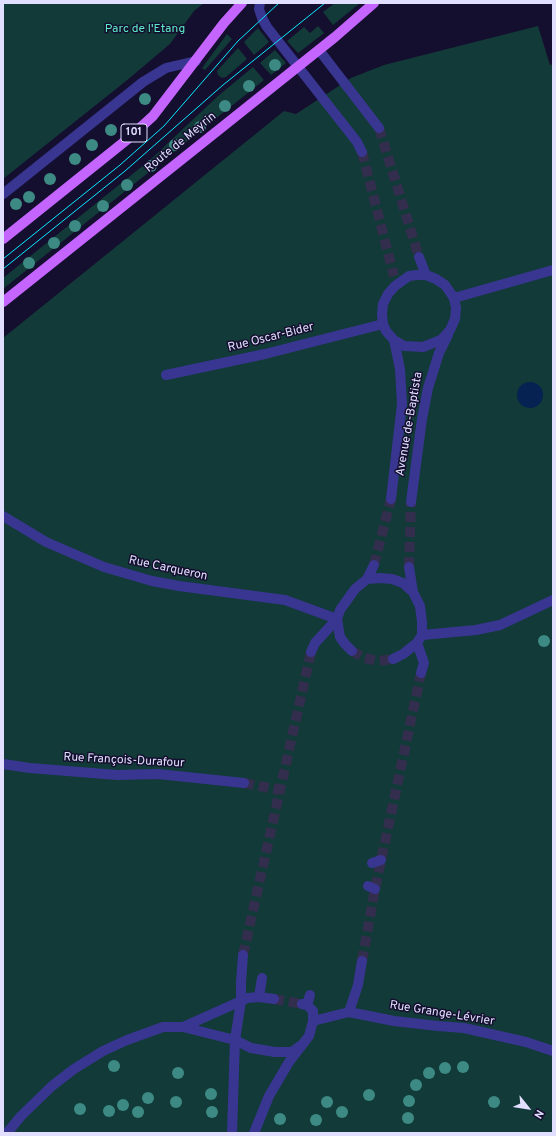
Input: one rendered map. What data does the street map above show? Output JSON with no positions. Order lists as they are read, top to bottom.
{
  "streets": {
    "main road": ["101", "Route de Meyrin"],
    "street": [
      "Rue Oscar-Bider",
      "Avenue de-Baptista",
      "Rue Carqueron",
      "Rue François-Durafour",
      "Rue Grange-Lévrier"
    ]
  },
  "crossings": [
    ["Rue Oscar-Bider", "Avenue de-Baptista"]
  ],
  "parks": ["Parc de l'Etang"],
  "north": "bottom right"
}
